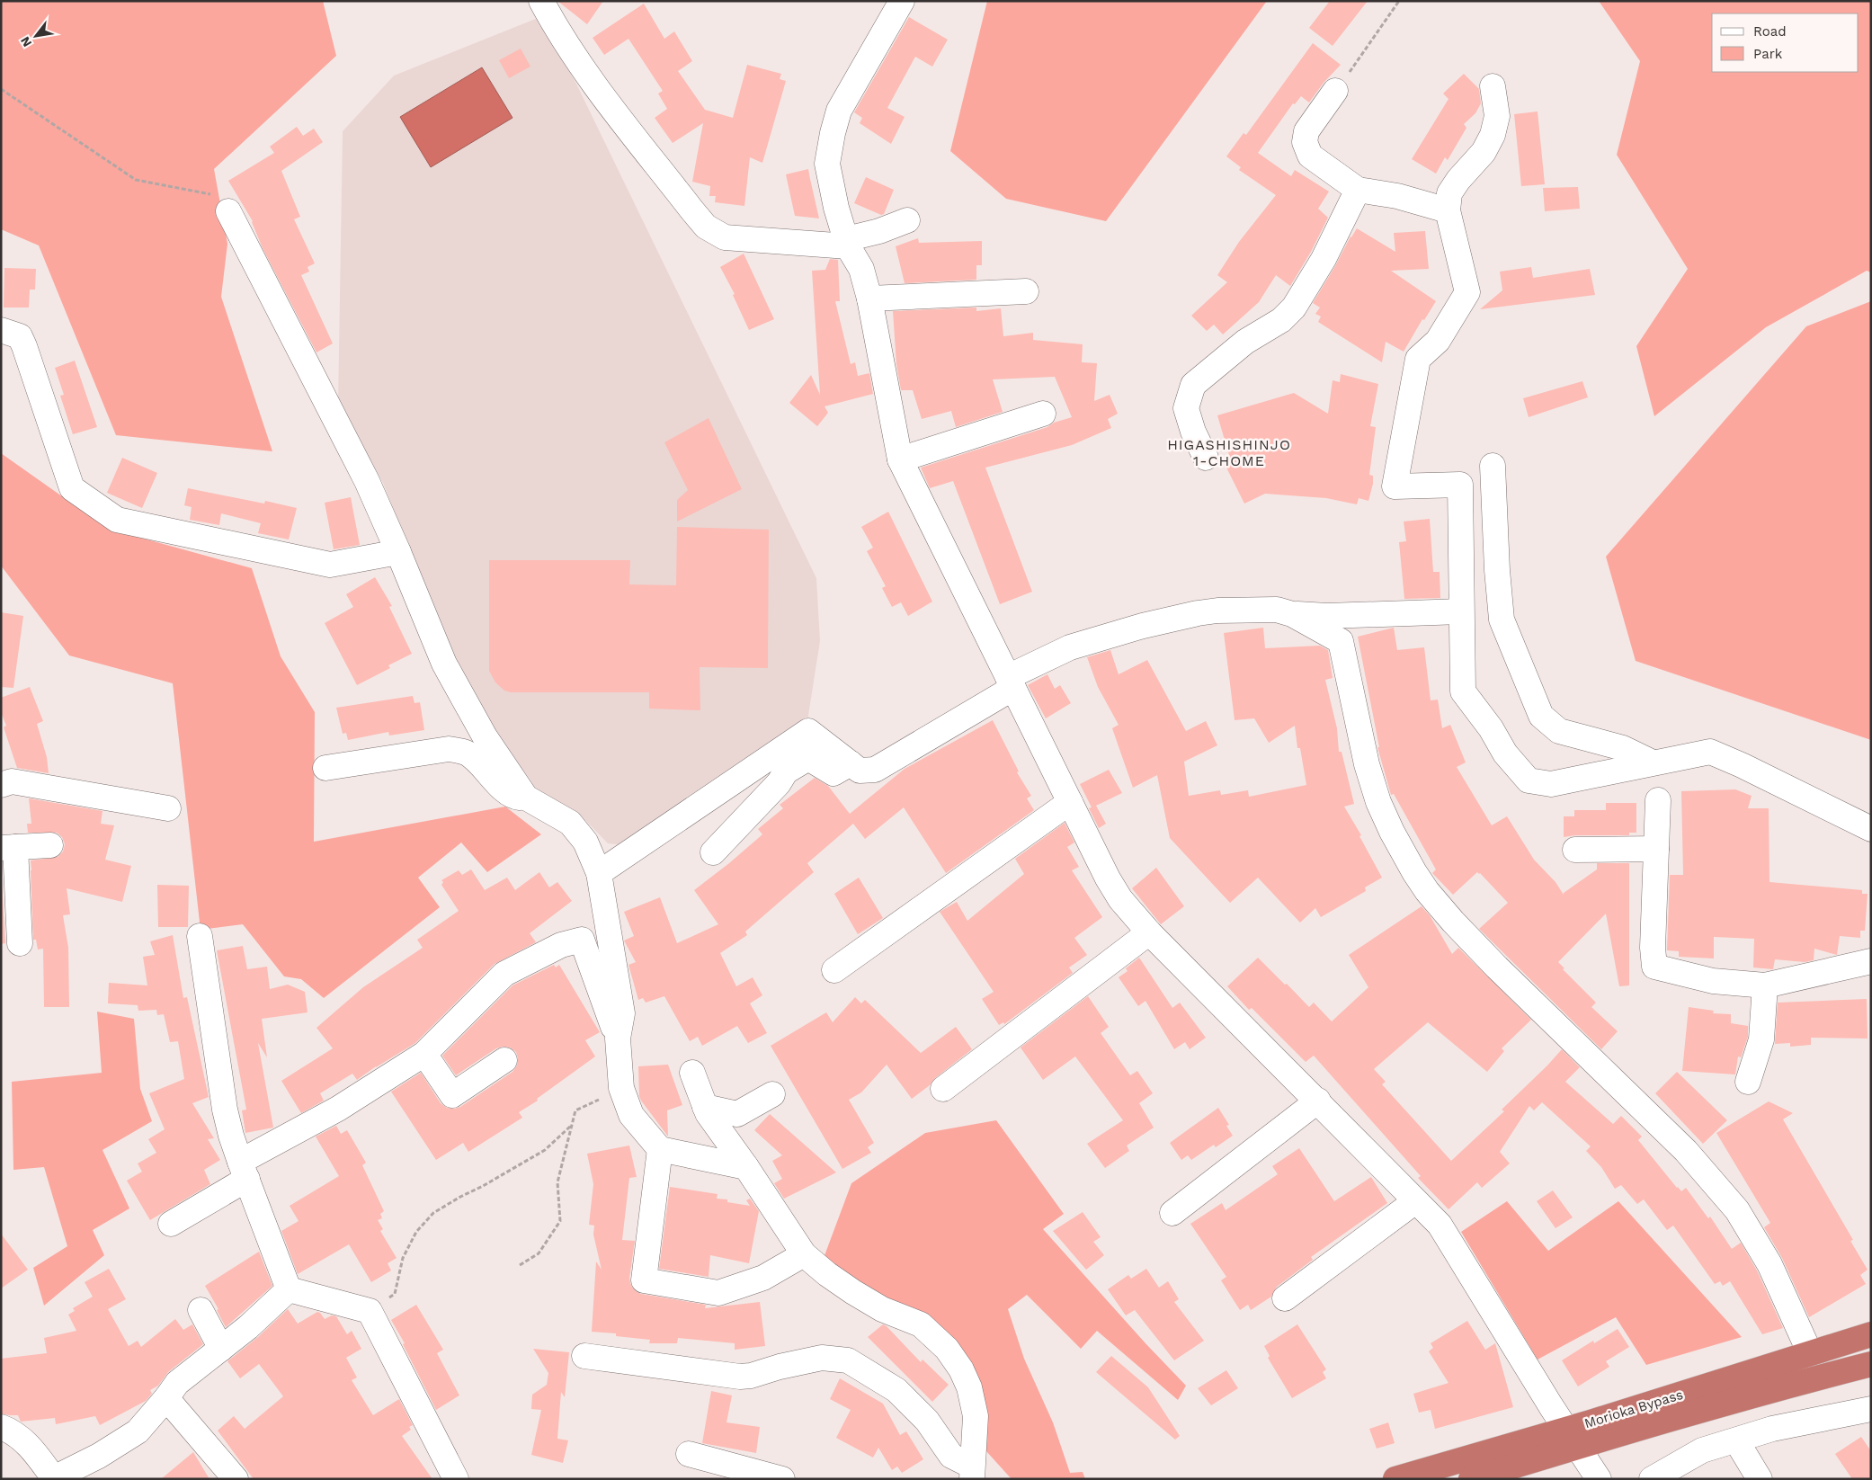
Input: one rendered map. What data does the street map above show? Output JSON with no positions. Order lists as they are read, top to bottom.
{
  "streets": {
    "highway": ["Morioka Bypass"]
  },
  "districts": ["HIGASHISHINJO 1-CHOME"],
  "legend": ["Road", "Park"],
  "north": "bottom left"
}
